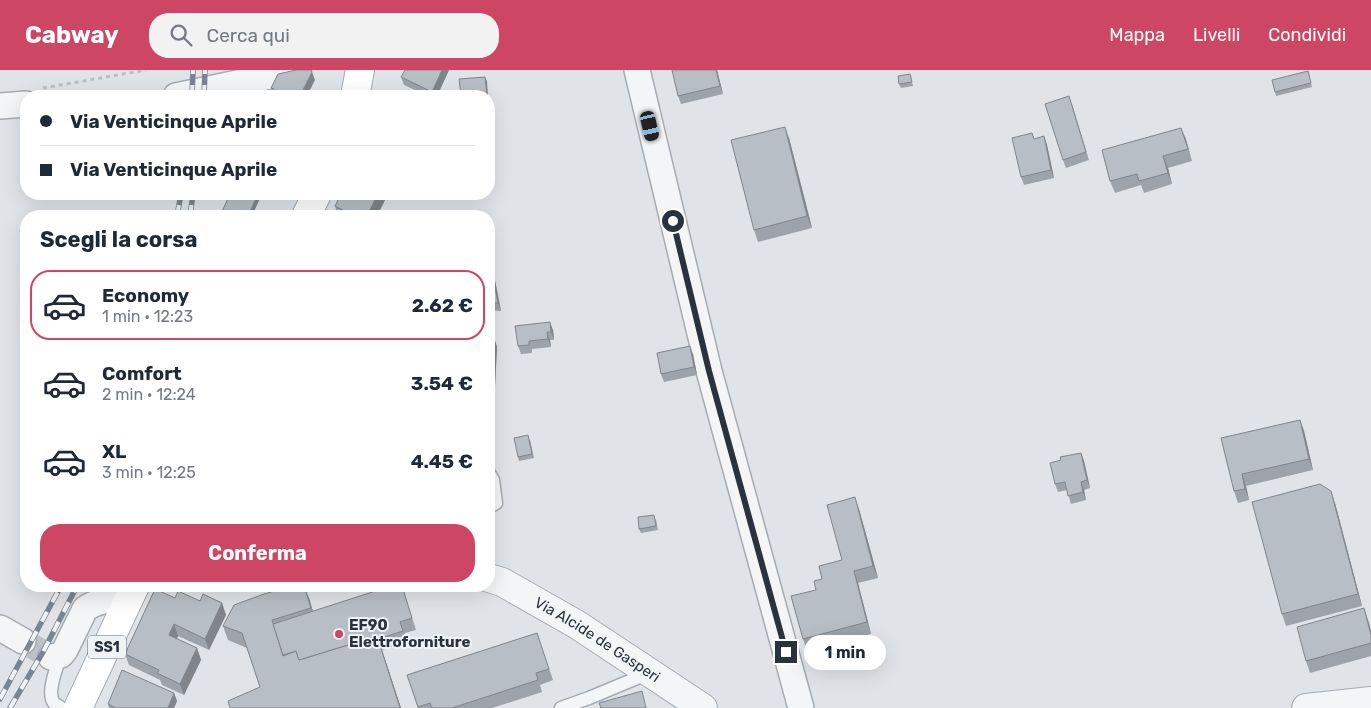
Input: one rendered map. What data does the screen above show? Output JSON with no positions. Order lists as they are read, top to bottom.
{
  "streets": {
    "main road": ["SS1"],
    "street": ["Via Alcide de Gasperi"]
  },
  "places": ["EF90 Elettroforniture"],
  "page": {
    "header": "Cabway",
    "search": "Cerca qui",
    "nav": ["Mappa", "Livelli", "Condividi"],
    "banner": ["Via Venticinque Aprile", "Via Venticinque Aprile"],
    "heading": "Scegli la corsa",
    "list": [
      {
        "name": "Economy",
        "note": "1 min · 12:23",
        "value": "2.62 €"
      },
      {
        "name": "Comfort",
        "note": "2 min · 12:24",
        "value": "3.54 €"
      },
      {
        "name": "XL",
        "note": "3 min · 12:25",
        "value": "4.45 €"
      }
    ],
    "buttons": "Conferma",
    "bubble": "1 min"
  }
}
